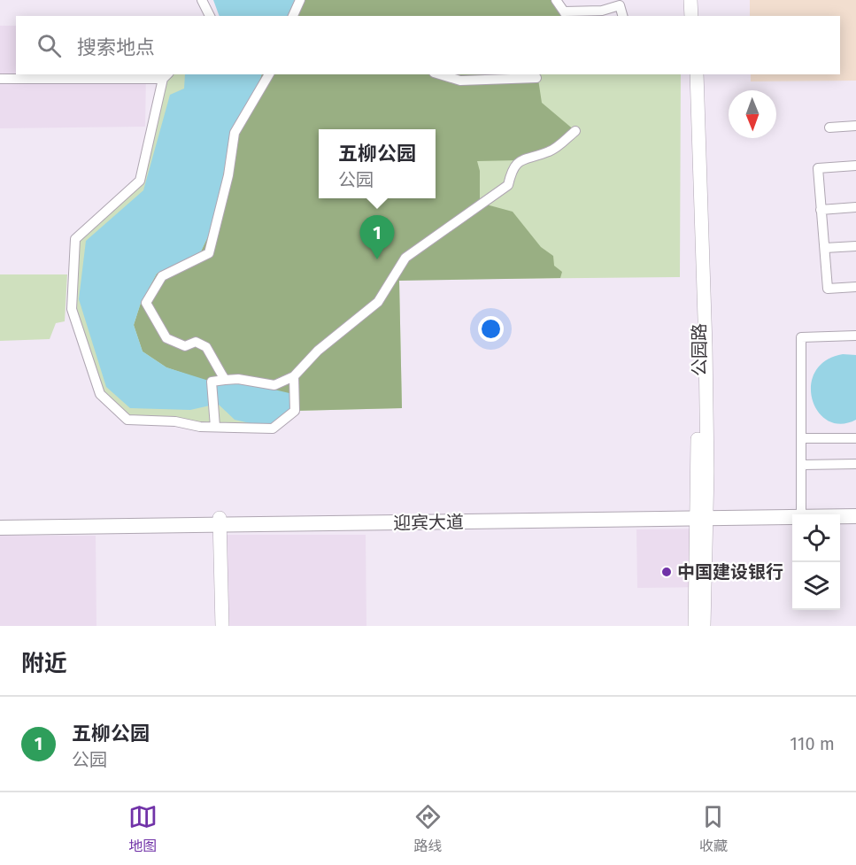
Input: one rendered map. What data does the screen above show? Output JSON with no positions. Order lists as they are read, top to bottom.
{
  "streets": {
    "main road": ["迎宾大道"],
    "street": ["公园路"]
  },
  "crossings": [
    ["公园路", "迎宾大道"]
  ],
  "places": ["中国建设银行"],
  "north": "bottom",
  "page": {
    "search": "搜索地点",
    "popup": ["五柳公园", "公园"],
    "pins": "1",
    "heading": "附近",
    "list": [
      {
        "mark": "1",
        "name": "五柳公园",
        "note": "公园",
        "value": "110 m"
      }
    ],
    "nav": ["地图", "路线", "收藏"]
  }
}
